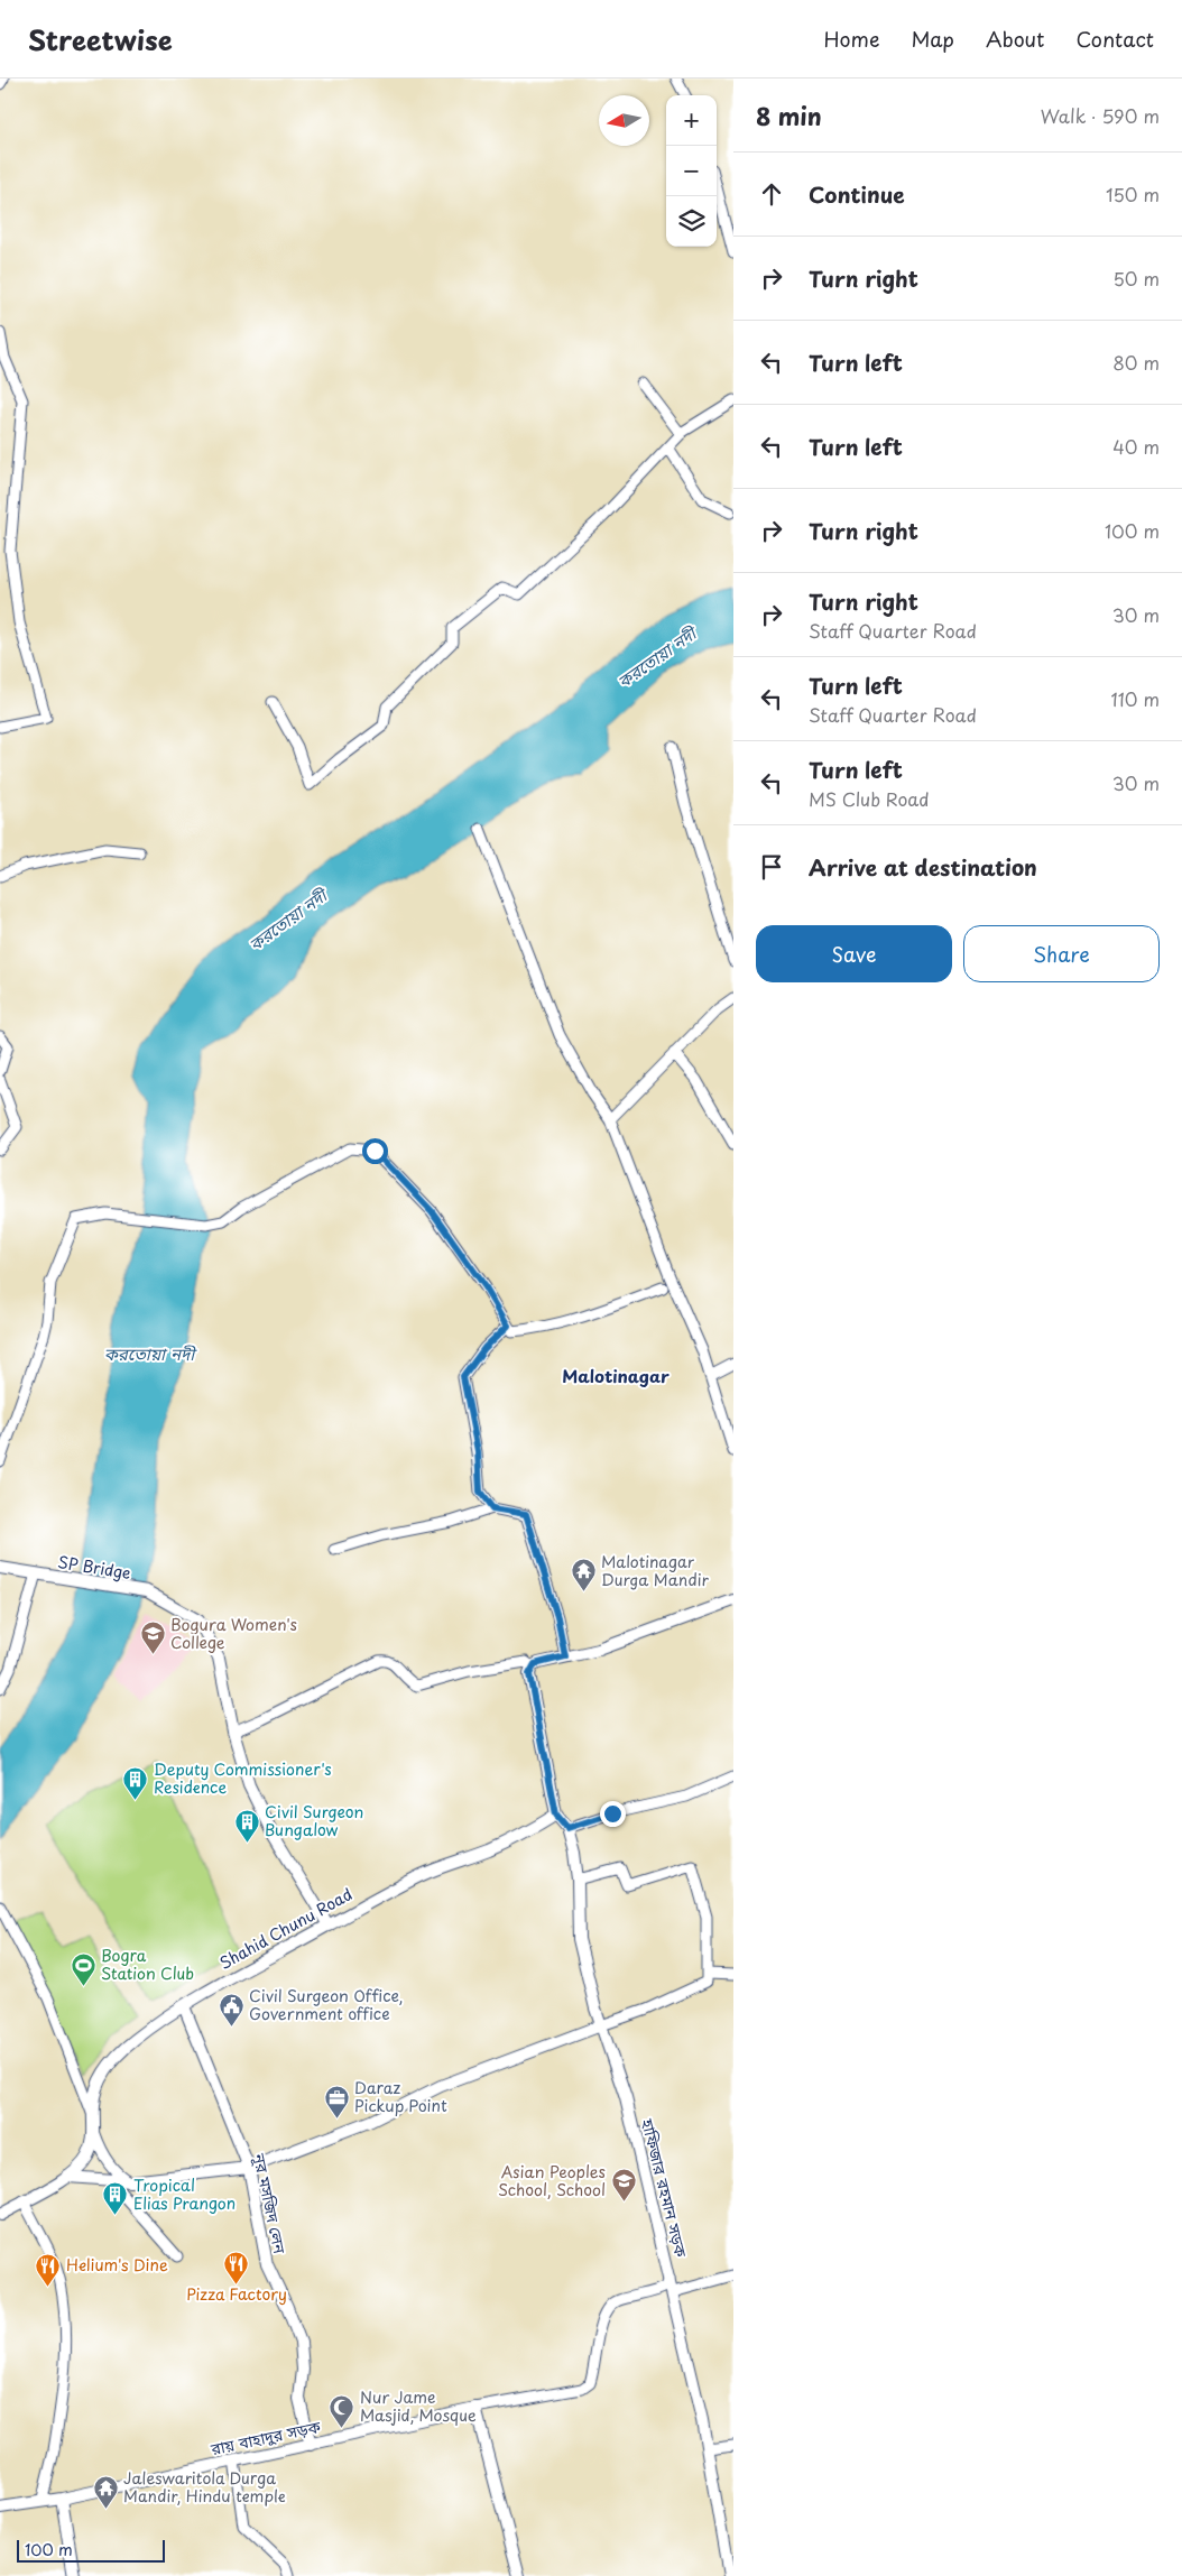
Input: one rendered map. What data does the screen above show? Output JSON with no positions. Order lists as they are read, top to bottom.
{
  "streets": {
    "street": [
      "SP Bridge",
      "Shahid Chunu Road",
      "হাফিজার রহমান সড়ক",
      "নূর মসজিদ লেন",
      "রায় বাহাদুর সড়ক"
    ]
  },
  "crossings": [
    ["Shahid Chunu Road", "হাফিজার রহমান সড়ক"],
    ["Shahid Chunu Road", "নূর মসজিদ লেন"],
    ["নূর মসজিদ লেন", "রায় বাহাদুর সড়ক"]
  ],
  "districts": ["Malotinagar"],
  "water": ["করতোয়া নদী"],
  "places": {
    "temple": ["Malotinagar Durga Mandir", "Jaleswaritola Durga Mandir, Hindu temple"],
    "school or university": ["Bogura Women's College", "Asian Peoples School, School"],
    "building": ["Deputy Commissioner's Residence", "Civil Surgeon Bungalow", "Tropical Elias Prangon"],
    "sports": ["Bogra Station Club"],
    "public building": ["Civil Surgeon Office, Government office"],
    "office": ["Daraz Pickup Point"],
    "restaurant": ["Pizza Factory", "Helium's Dine"],
    "mosque": ["Nur Jame Masjid, Mosque"]
  },
  "scale_bar": "100 m",
  "north": "left",
  "page": {
    "header": "Streetwise",
    "nav": [
      "Home",
      "Map",
      "About",
      "Contact"
    ],
    "heading": ["8 min", "Walk · 590 m"],
    "map_buttons": ["+", "−"],
    "list": [
      ["Continue", "150 m"],
      ["Turn right", "50 m"],
      ["Turn left", "80 m"],
      ["Turn left", "40 m"],
      ["Turn right", "100 m"],
      ["Turn right", "Staff Quarter Road", "30 m"],
      ["Turn left", "Staff Quarter Road", "110 m"],
      ["Turn left", "MS Club Road", "30 m"],
      "Arrive at destination"
    ],
    "buttons": ["Save", "Share"],
    "scale": "100 m"
  }
}
